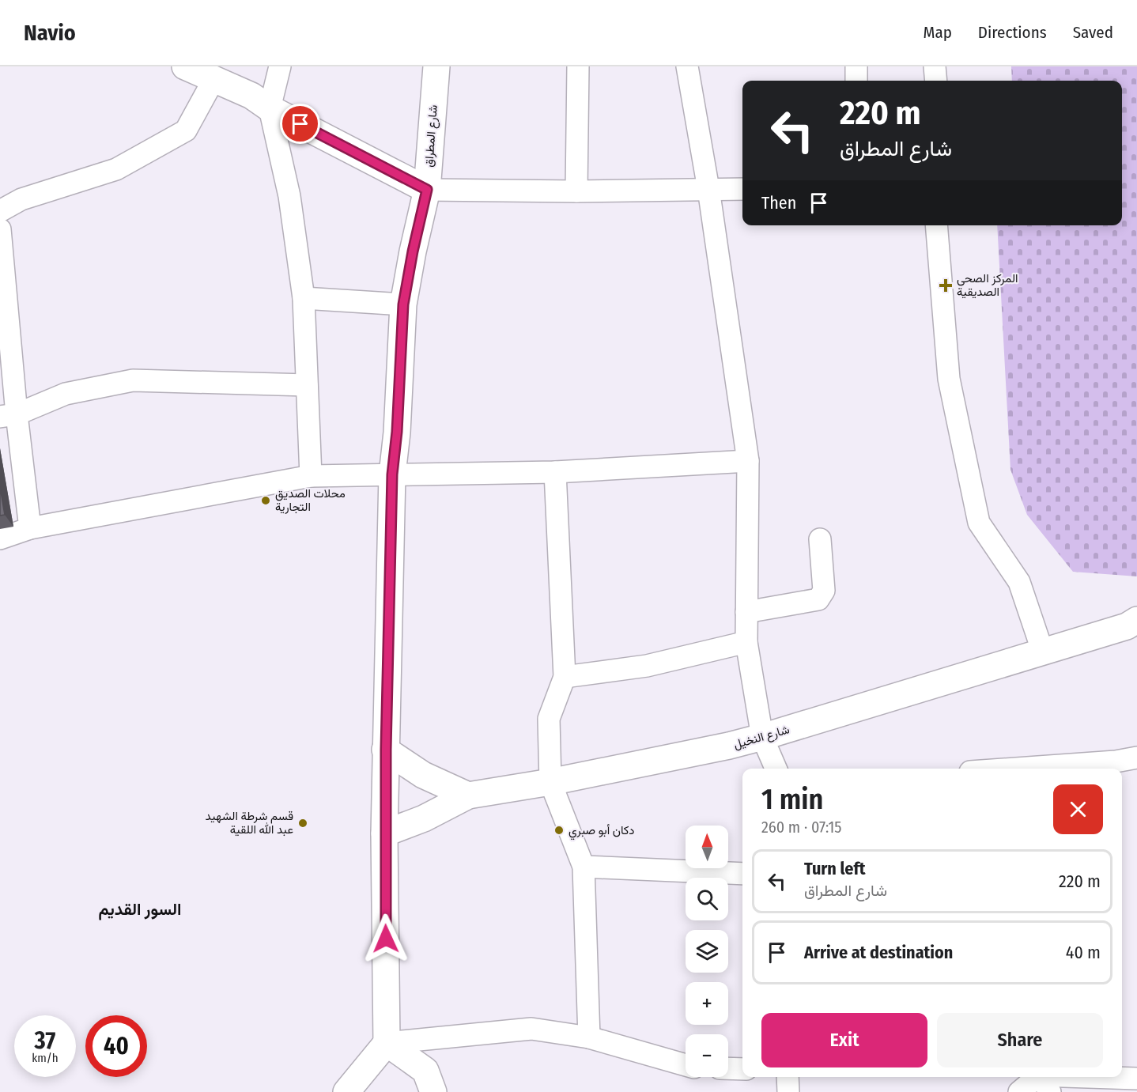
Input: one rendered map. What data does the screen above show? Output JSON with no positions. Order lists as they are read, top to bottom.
{
  "streets": {
    "street": ["شارع المطراق", "شارع النخيل"]
  },
  "crossings": [
    ["شارع المطراق", "شارع النخيل"]
  ],
  "districts": ["السور القديم"],
  "places": {
    "health": ["المركز الصحي الصديقية"],
    "other": ["محلات الصديق التجارية", "قسم شرطة الشهيد عبد الله اللقية", "دكان أبو صبري"]
  },
  "north": "top",
  "page": {
    "header": "Navio",
    "nav": ["Map", "Directions", "Saved"],
    "turn": ["220 m", "شارع المطراق"],
    "then": "Then",
    "heading": ["1 min", "260 m · 07:15"],
    "map_buttons": ["+", "−"],
    "list": [
      {
        "name": "Turn left",
        "note": "شارع المطراق",
        "value": "220 m"
      },
      {
        "name": "Arrive at destination",
        "value": "40 m"
      }
    ],
    "buttons": ["Exit", "Share"],
    "speed": "37 km/h",
    "limit": "40"
  }
}
